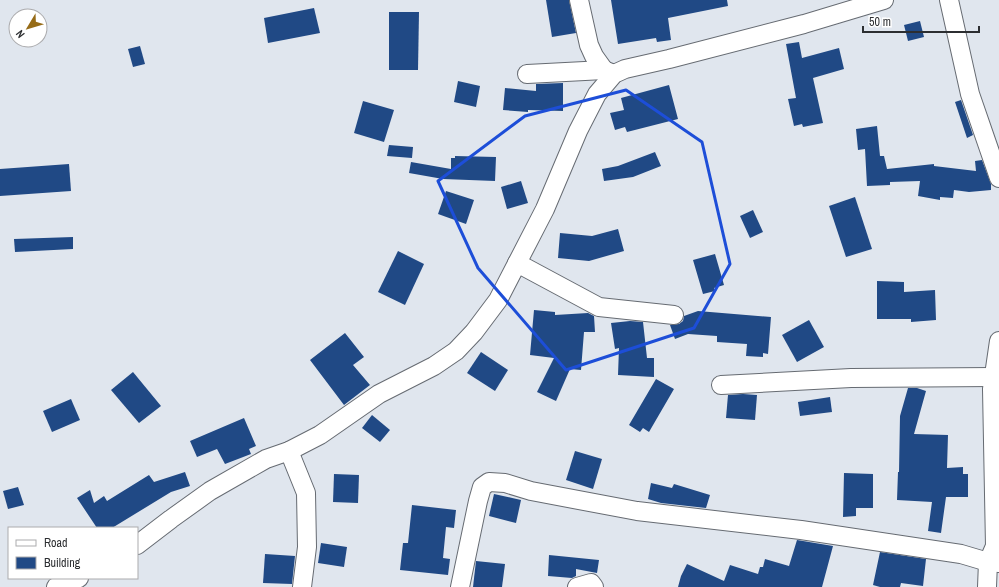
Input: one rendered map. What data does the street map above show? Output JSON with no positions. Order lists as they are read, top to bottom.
{
  "legend": ["Road", "Building"],
  "scale_bar": "50 m",
  "north": "bottom left"
}
